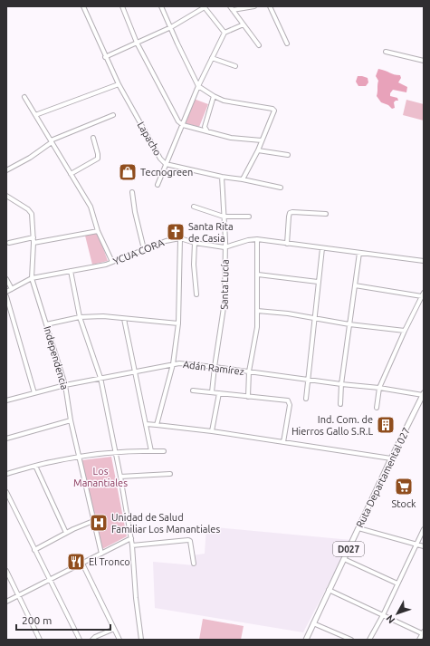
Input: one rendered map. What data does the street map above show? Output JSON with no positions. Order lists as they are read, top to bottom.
{
  "streets": {
    "main road": ["Ruta Departamental 027", "D027"],
    "street": [
      "Lapacho",
      "YCUA CORA",
      "Santa Lucía",
      "Independencia",
      "Adán Ramírez"
    ]
  },
  "crossings": [
    ["Lapacho", "Santa Lucía"],
    ["YCUA CORA", "Santa Lucía"],
    ["YCUA CORA", "Independencia"],
    ["Santa Lucía", "Adán Ramírez"],
    ["Independencia", "Adán Ramírez"],
    ["Adán Ramírez", "Ruta Departamental 027"]
  ],
  "parks": ["Los Manantiales"],
  "places": {
    "shop": ["Tecnogreen"],
    "church": ["Santa Rita de Casia"],
    "building": ["Ind. Com. de Hierros Gallo S.R.L"],
    "supermarket": ["Stock"],
    "hospital": ["Unidad de Salud Familiar Los Manantiales"],
    "restaurant": ["El Tronco"]
  },
  "scale_bar": "200 m",
  "north": "bottom left"
}
